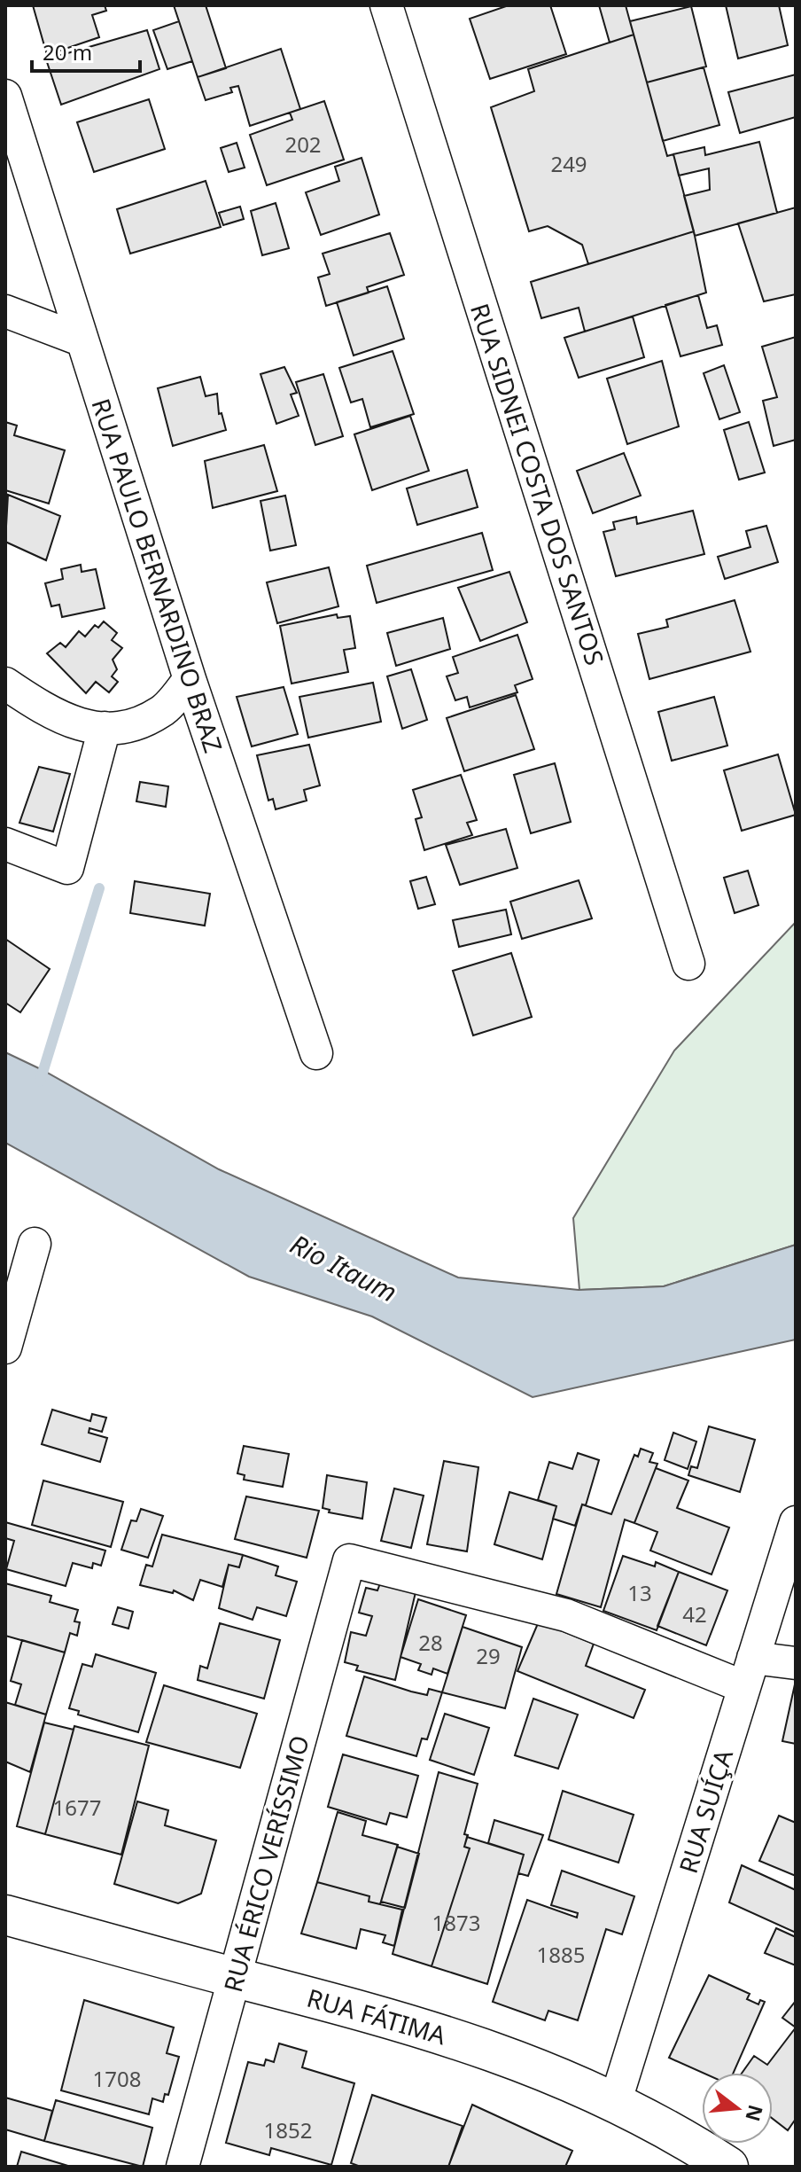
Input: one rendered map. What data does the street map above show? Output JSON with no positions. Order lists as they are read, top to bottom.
{
  "streets": {
    "main road": ["RUA FÁTIMA"],
    "street": [
      "RUA SIDNEI COSTA DOS SANTOS",
      "RUA PAULO BERNARDINO BRAZ",
      "RUA SUÍÇA",
      "RUA ÉRICO VERÍSSIMO"
    ]
  },
  "crossings": [
    ["RUA SUÍÇA", "RUA ÉRICO VERÍSSIMO"],
    ["RUA SUÍÇA", "RUA FÁTIMA"],
    ["RUA ÉRICO VERÍSSIMO", "RUA FÁTIMA"]
  ],
  "water": ["Rio Itaum"],
  "house_numbers": [
    "202",
    "249",
    "13",
    "42",
    "28",
    "29",
    "1677",
    "1873",
    "1885",
    "1708",
    "1852"
  ],
  "scale_bar": "20 m",
  "north": "right"
}
